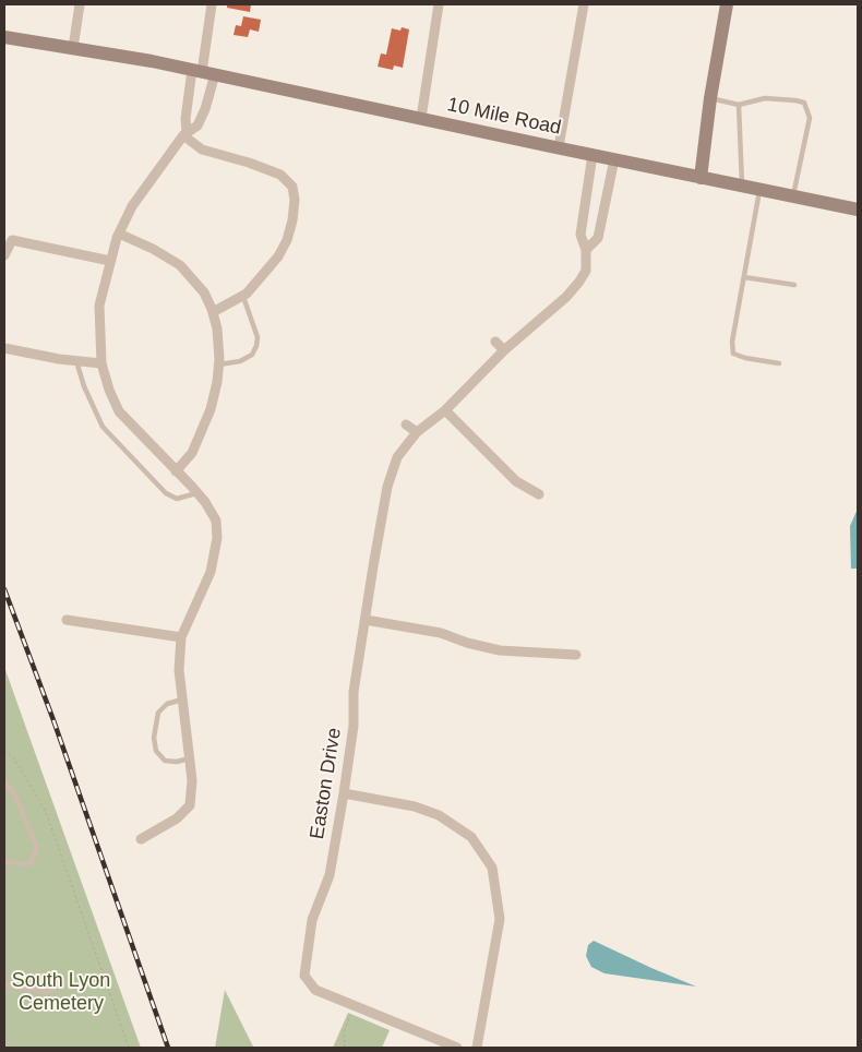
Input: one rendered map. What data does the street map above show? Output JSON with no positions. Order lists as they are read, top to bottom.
{
  "streets": {
    "main road": ["10 Mile Road"],
    "street": ["Easton Drive"]
  },
  "crossings": [
    ["10 Mile Road", "Easton Drive"]
  ],
  "parks": ["South Lyon Cemetery"]
}
